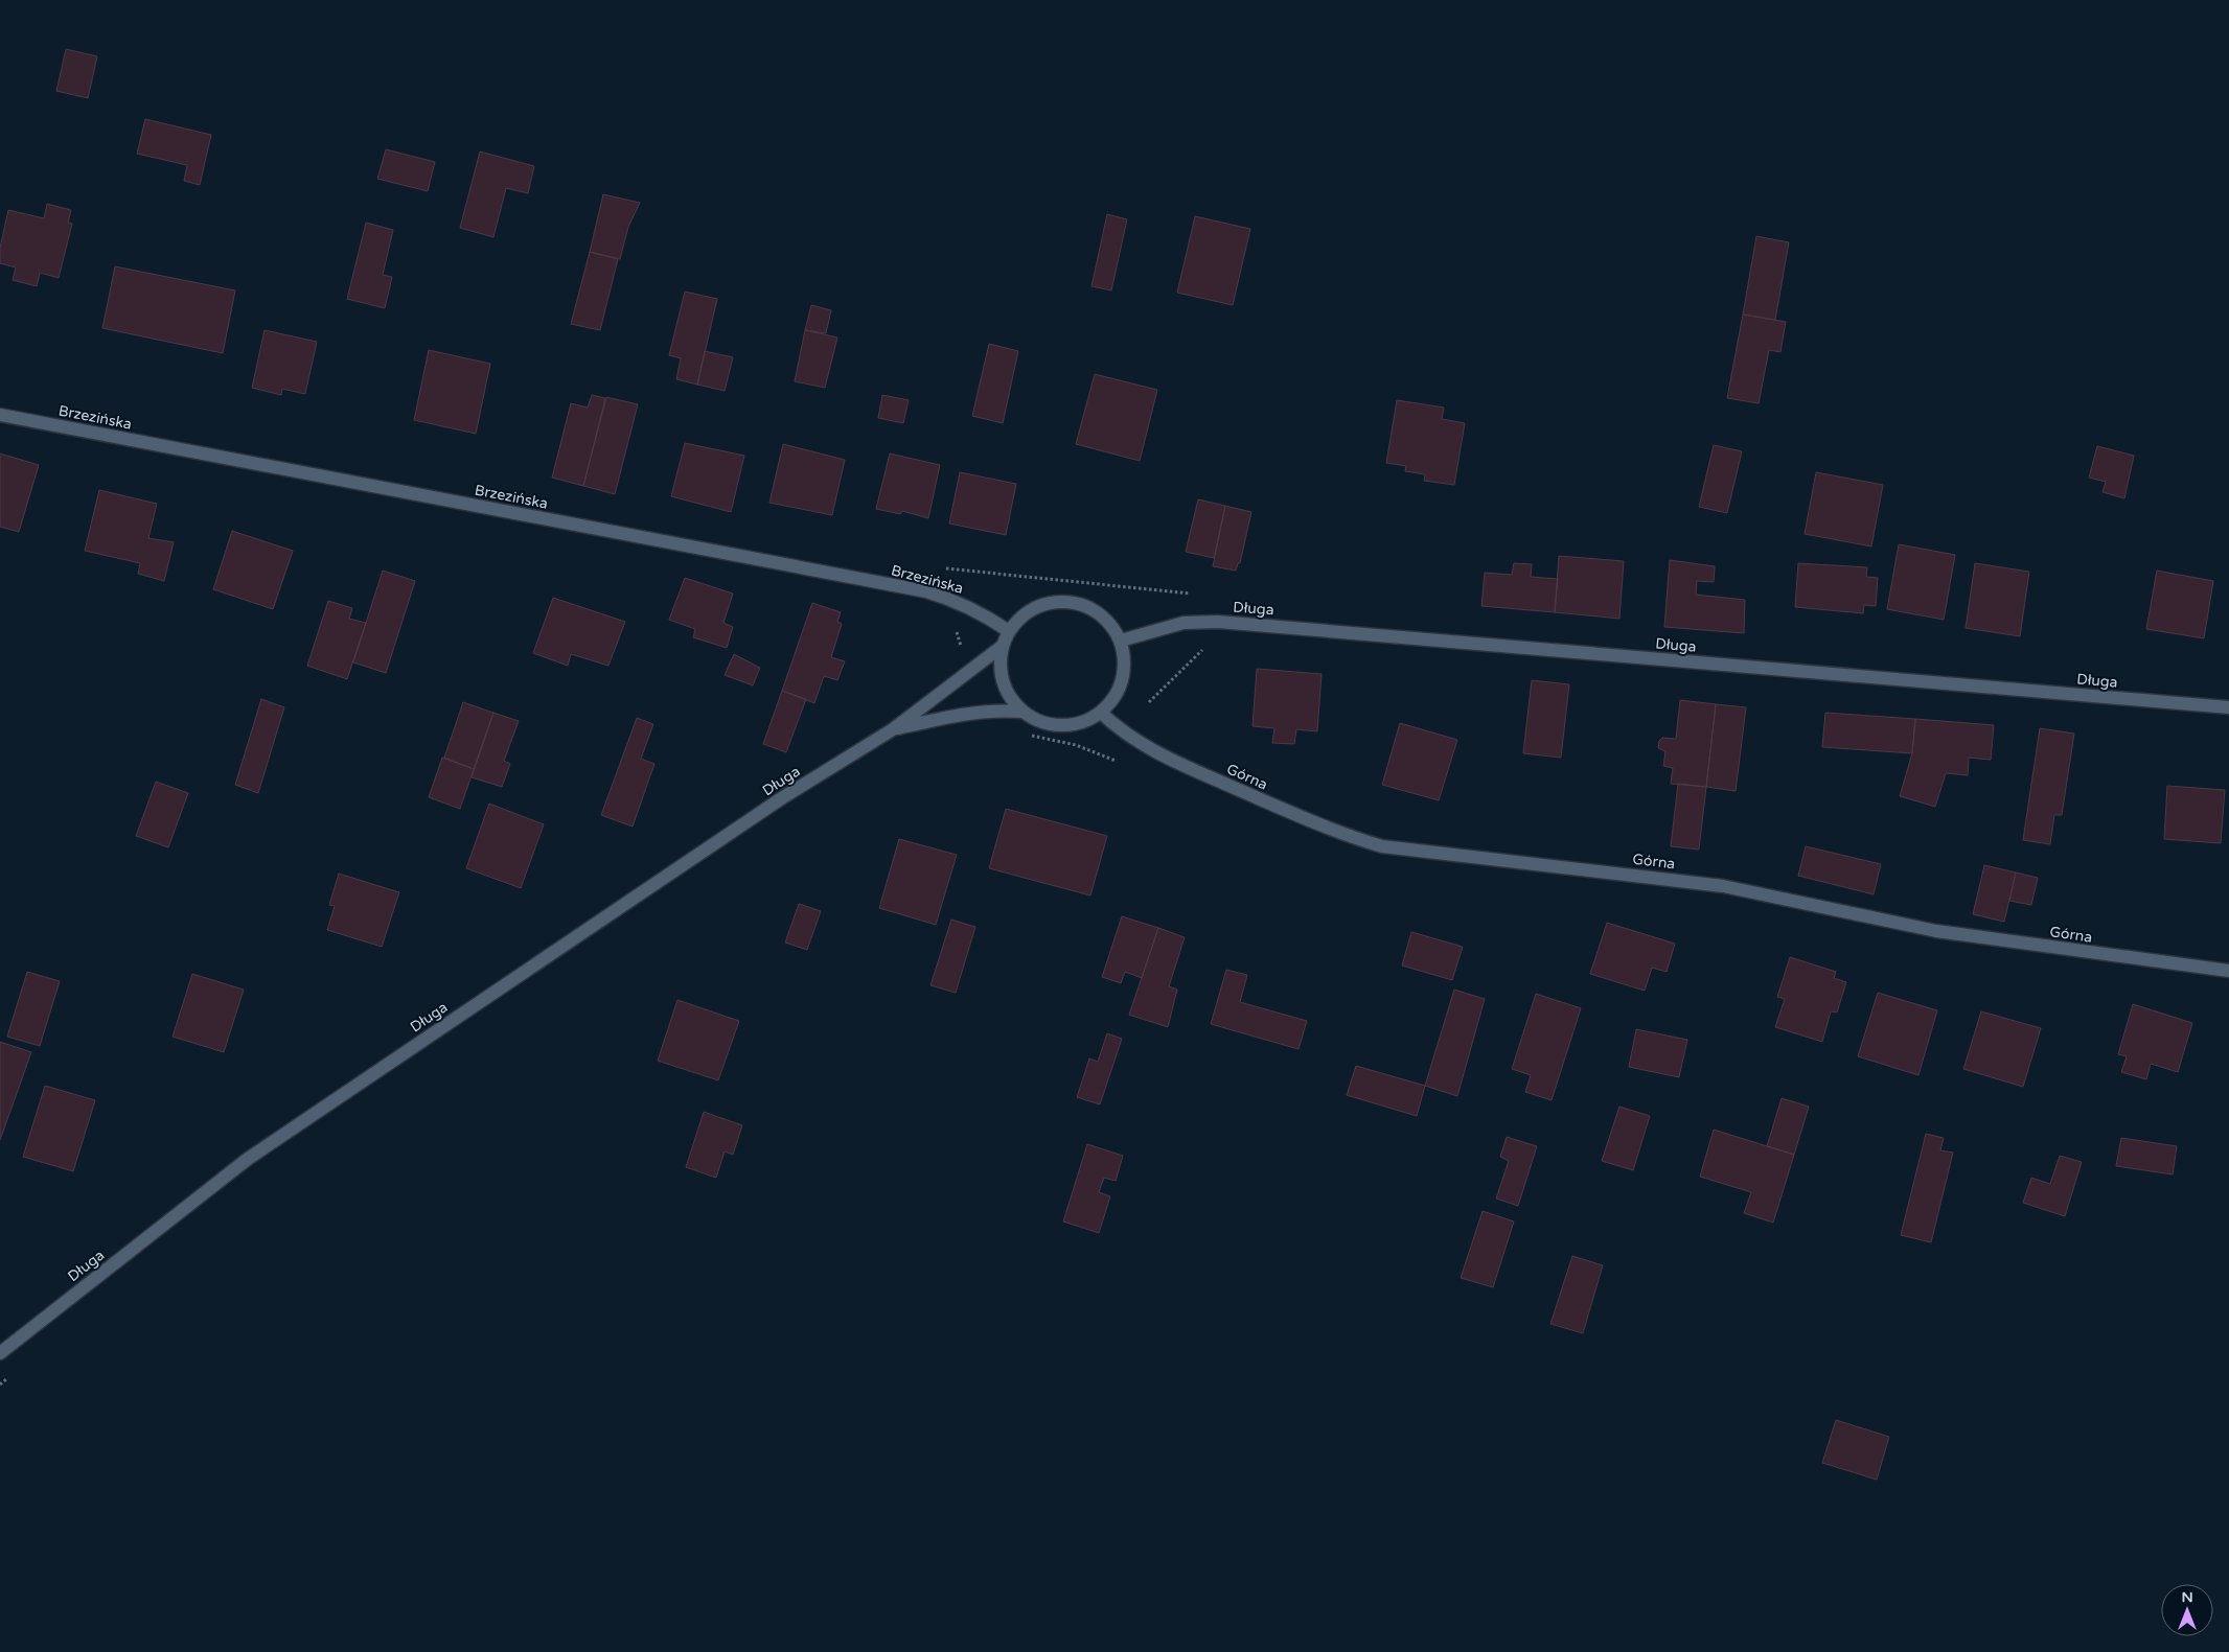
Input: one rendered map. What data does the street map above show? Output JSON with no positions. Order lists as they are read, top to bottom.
{
  "streets": {
    "street": ["Brzezińska", "Długa", "Górna"]
  },
  "crossings": [
    ["Brzezińska", "Długa"],
    ["Brzezińska", "Górna"],
    ["Długa", "Górna"]
  ],
  "north": "top"
}
